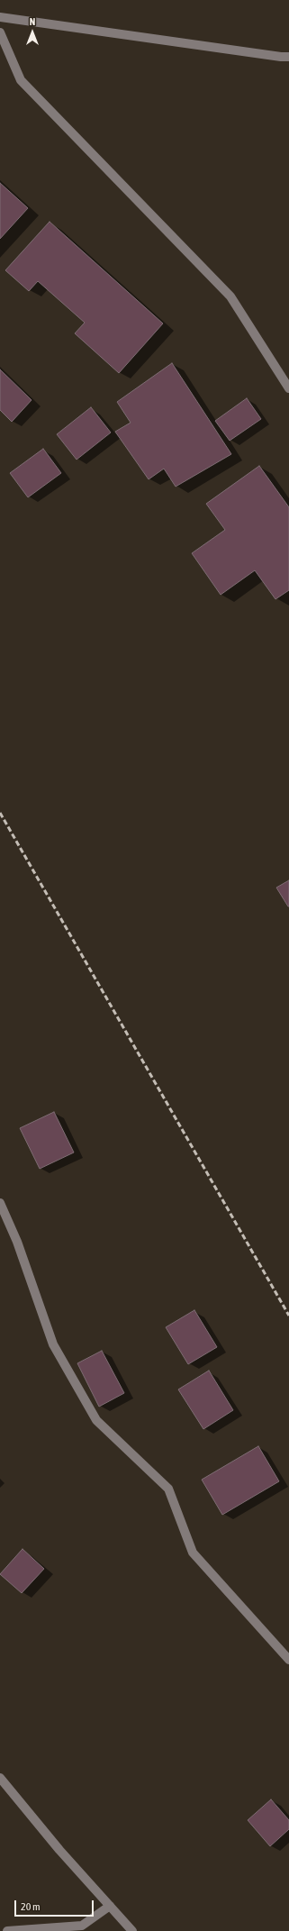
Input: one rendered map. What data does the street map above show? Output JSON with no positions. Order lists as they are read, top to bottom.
{
  "scale_bar": "20 m",
  "north": "top"
}
